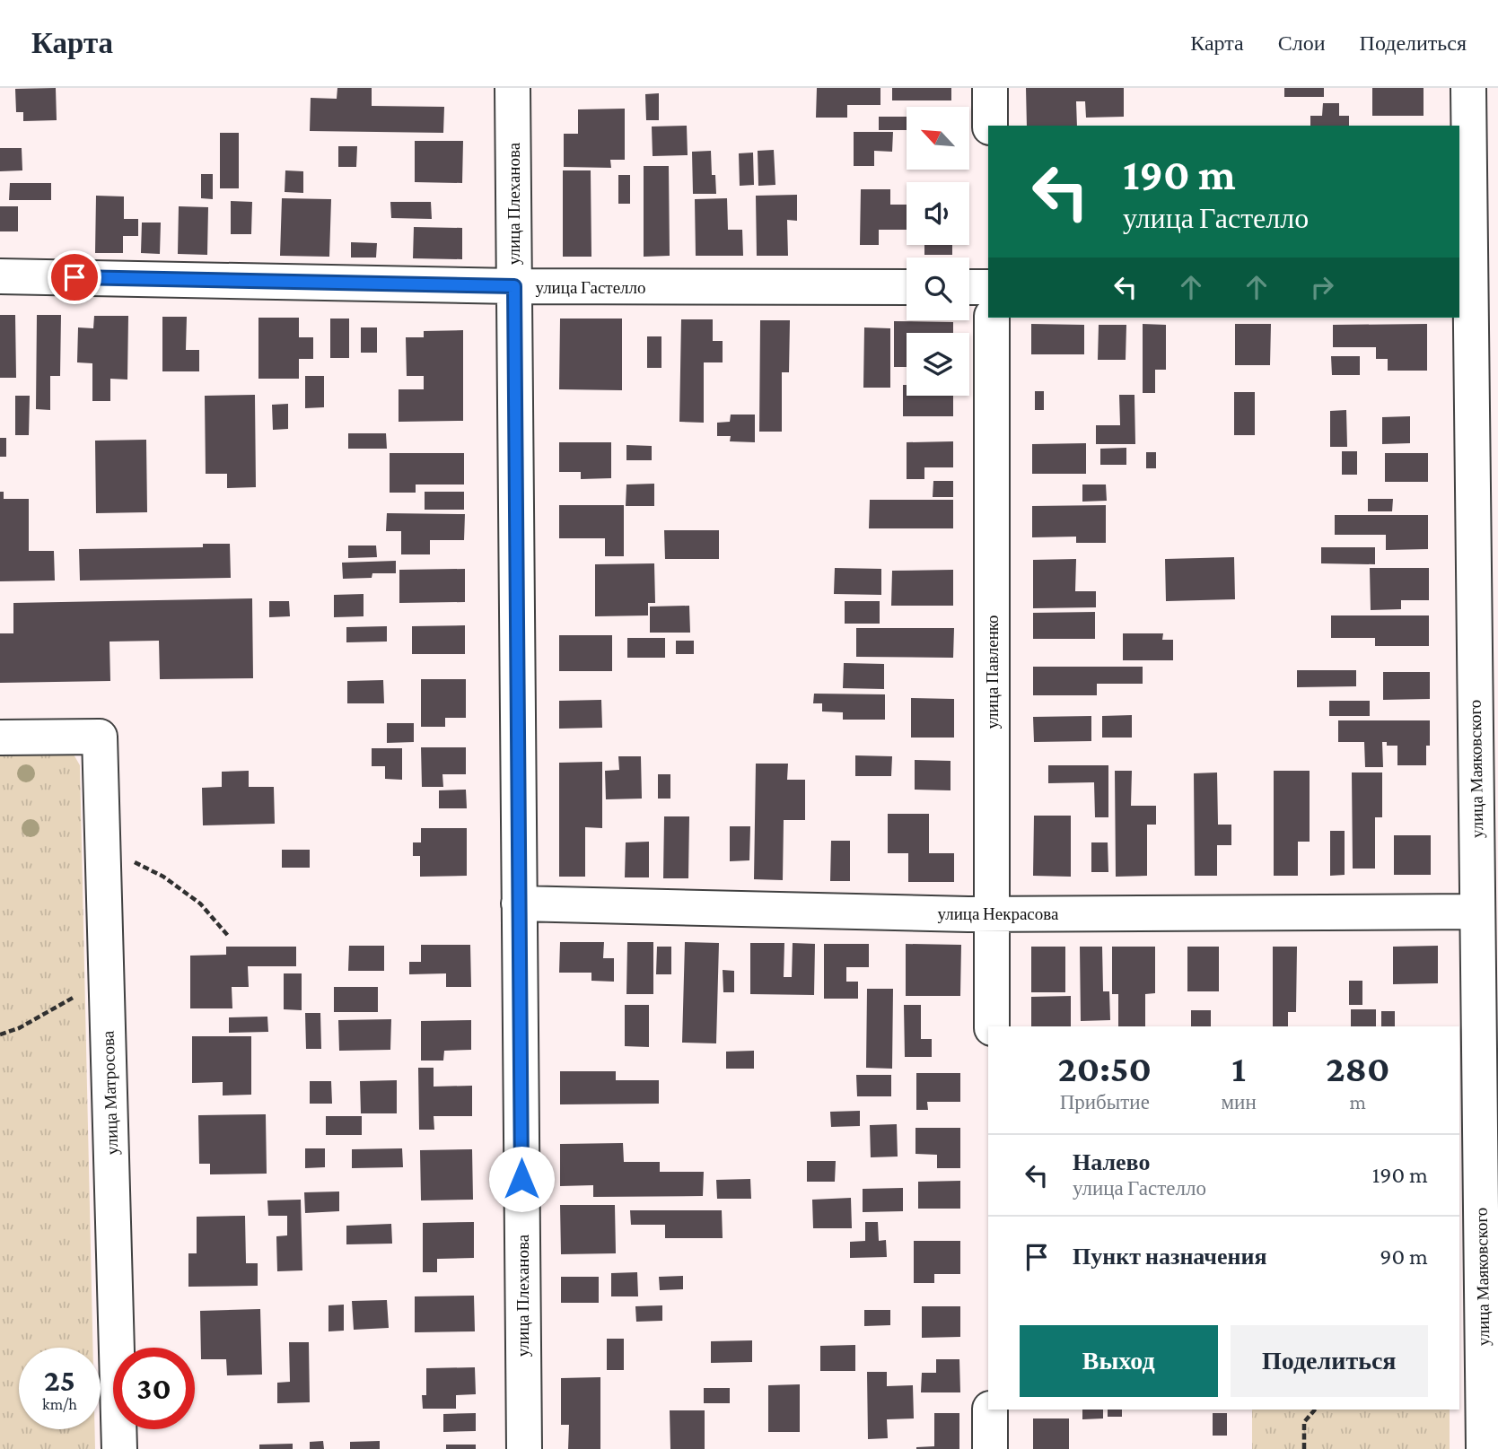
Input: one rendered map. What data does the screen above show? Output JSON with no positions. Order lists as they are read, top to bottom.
{
  "streets": {
    "street": [
      "улица Плеханова",
      "улица Гастелло",
      "улица Павленко",
      "улица Маяковского",
      "улица Некрасова",
      "улица Матросова"
    ]
  },
  "crossings": [
    ["улица Плеханова", "улица Гастелло"],
    ["улица Плеханова", "улица Некрасова"],
    ["улица Павленко", "улица Некрасова"],
    ["улица Маяковского", "улица Некрасова"]
  ],
  "north": "top left",
  "page": {
    "header": "Карта",
    "nav": ["Карта", "Слои", "Поделиться"],
    "turn": ["190 m", "улица Гастелло"],
    "eta": [
      "20:50",
      "Прибытие",
      "1",
      "мин",
      "280",
      "m"
    ],
    "list": [
      {
        "name": "Налево",
        "note": "улица Гастелло",
        "value": "190 m"
      },
      {
        "name": "Пункт назначения",
        "value": "90 m"
      }
    ],
    "buttons": ["Выход", "Поделиться"],
    "speed": "25 km/h",
    "limit": "30"
  }
}
